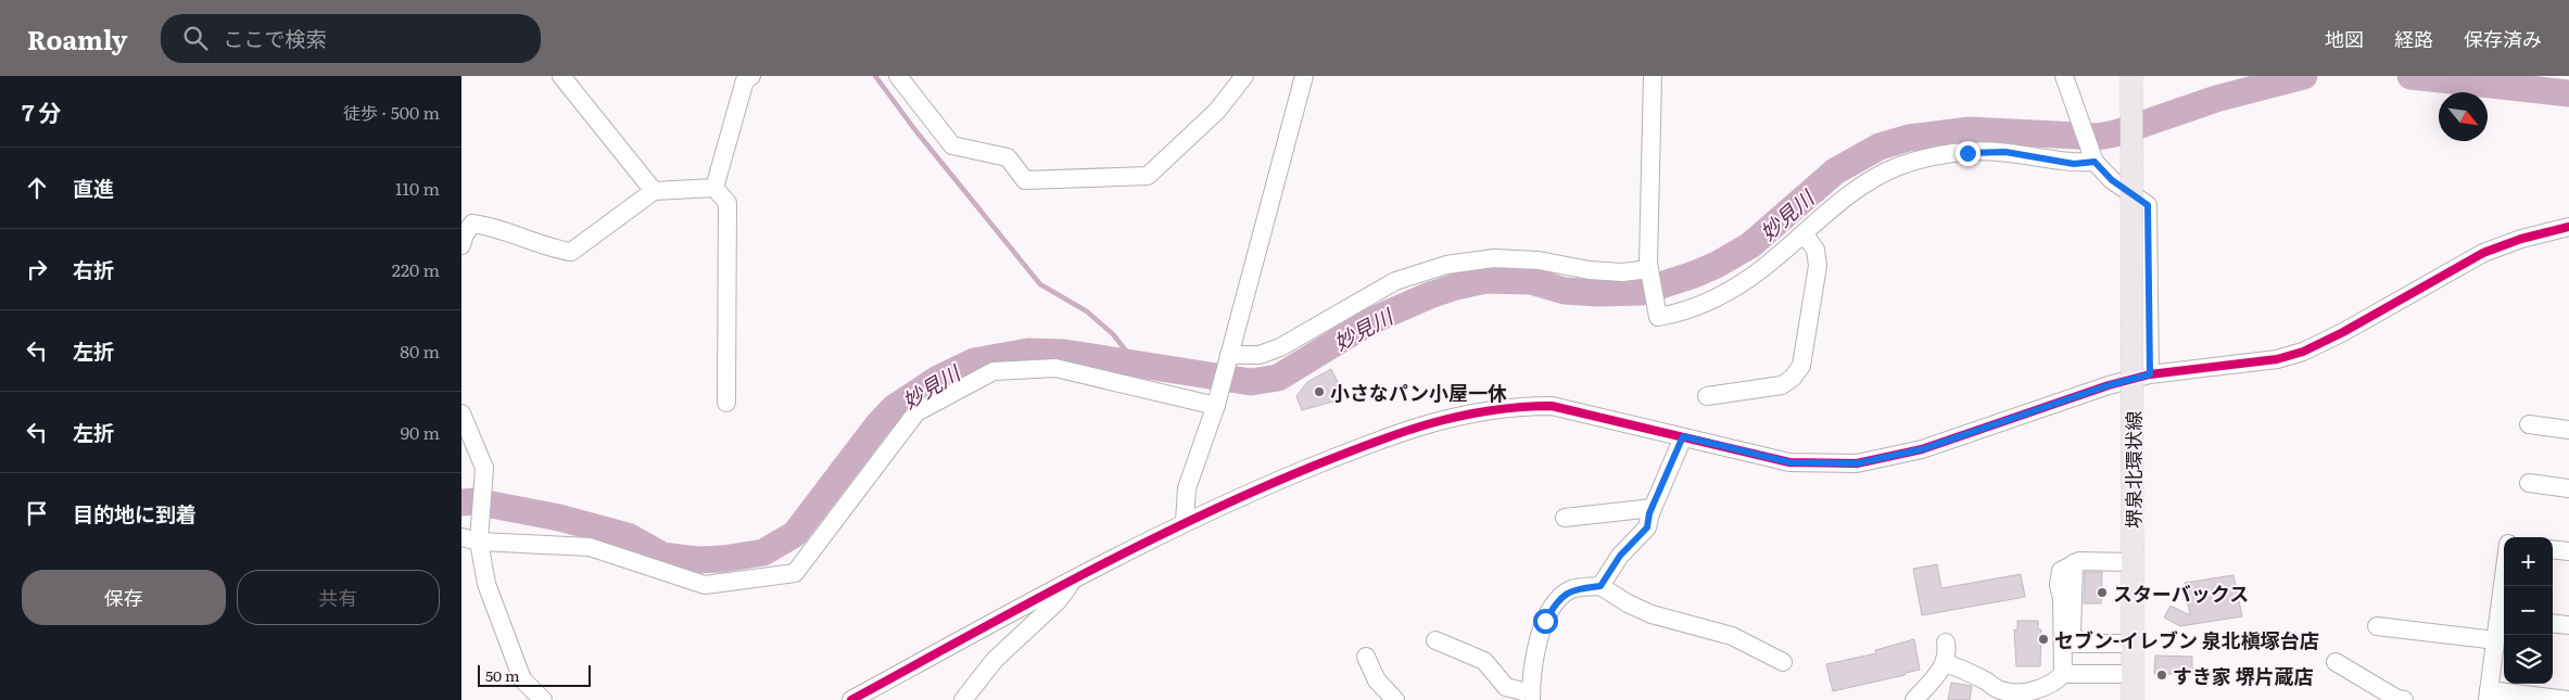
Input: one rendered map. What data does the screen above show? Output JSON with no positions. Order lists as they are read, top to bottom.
{
  "streets": {
    "main road": ["堺泉北環状線"]
  },
  "water": ["妙見川"],
  "places": [
    "小さなパン小屋一休",
    "スターバックス",
    "セブン-イレブン 泉北槇塚台店",
    "すき家 堺片蔵店"
  ],
  "scale_bar": "50 m",
  "north": "bottom right",
  "page": {
    "header": "Roamly",
    "search": "ここで検索",
    "nav": ["地図", "経路", "保存済み"],
    "heading": ["7 分", "徒歩 · 500 m"],
    "list": [
      ["直進", "110 m"],
      ["右折", "220 m"],
      ["左折", "80 m"],
      ["左折", "90 m"],
      "目的地に到着"
    ],
    "map_buttons": ["+", "−"],
    "buttons": ["保存", "共有"],
    "scale": "50 m"
  }
}
